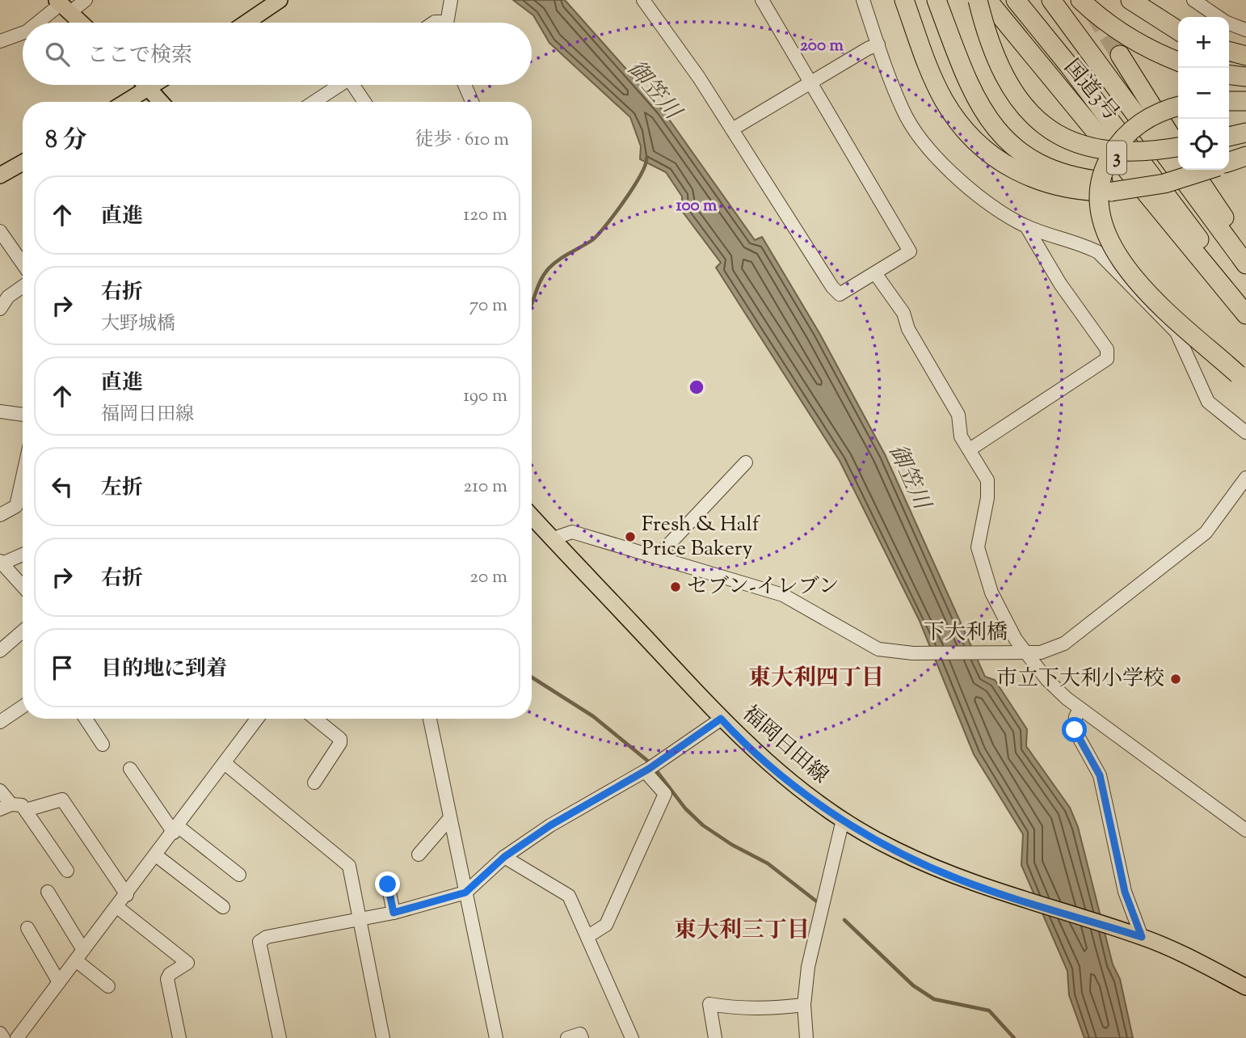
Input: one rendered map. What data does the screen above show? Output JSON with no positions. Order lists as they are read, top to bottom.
{
  "streets": {
    "highway": ["国道3号", "3"],
    "main road": ["福岡日田線"],
    "street": ["下大利橋"]
  },
  "crossings": [
    ["下大利橋", "福岡日田線"]
  ],
  "districts": ["東大利四丁目", "東大利三丁目"],
  "water": ["御笠川"],
  "places": ["Fresh & Half Price Bakery", "セブン-イレブン", "市立下大利小学校"],
  "page": {
    "map_buttons": ["+", "−"],
    "search": "ここで検索",
    "heading": ["8 分", "徒歩 · 610 m"],
    "list": [
      ["直進", "120 m"],
      ["右折", "大野城橋", "70 m"],
      ["直進", "福岡日田線", "190 m"],
      ["左折", "210 m"],
      ["右折", "20 m"],
      "目的地に到着"
    ]
  },
  "rings": ["200 m", "100 m"]
}
